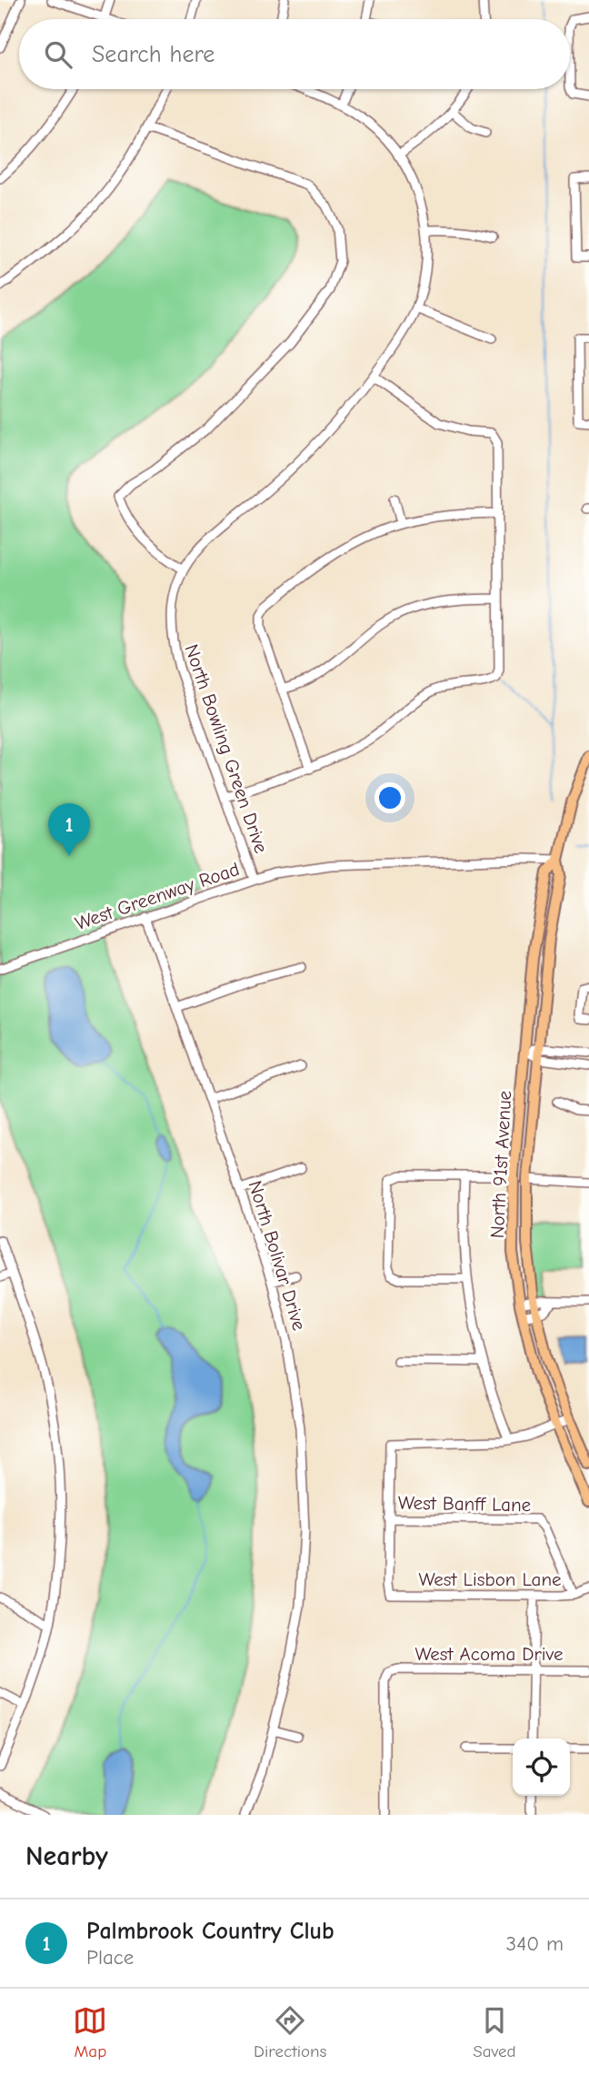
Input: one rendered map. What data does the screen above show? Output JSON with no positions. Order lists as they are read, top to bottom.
{
  "streets": {
    "main road": ["North 91st Avenue"],
    "street": [
      "North Bowling Green Drive",
      "West Greenway Road",
      "North Bolivar Drive",
      "West Banff Lane",
      "West Lisbon Lane",
      "West Acoma Drive"
    ]
  },
  "crossings": [
    ["North Bowling Green Drive", "West Greenway Road"],
    ["West Greenway Road", "North 91st Avenue"],
    ["West Greenway Road", "North Bolivar Drive"],
    ["West Banff Lane", "West Lisbon Lane"]
  ],
  "page": {
    "search": "Search here",
    "pins": "1",
    "heading": "Nearby",
    "list": [
      {
        "mark": "1",
        "name": "Palmbrook Country Club",
        "note": "Place",
        "value": "340 m"
      }
    ],
    "nav": ["Map", "Directions", "Saved"]
  }
}
